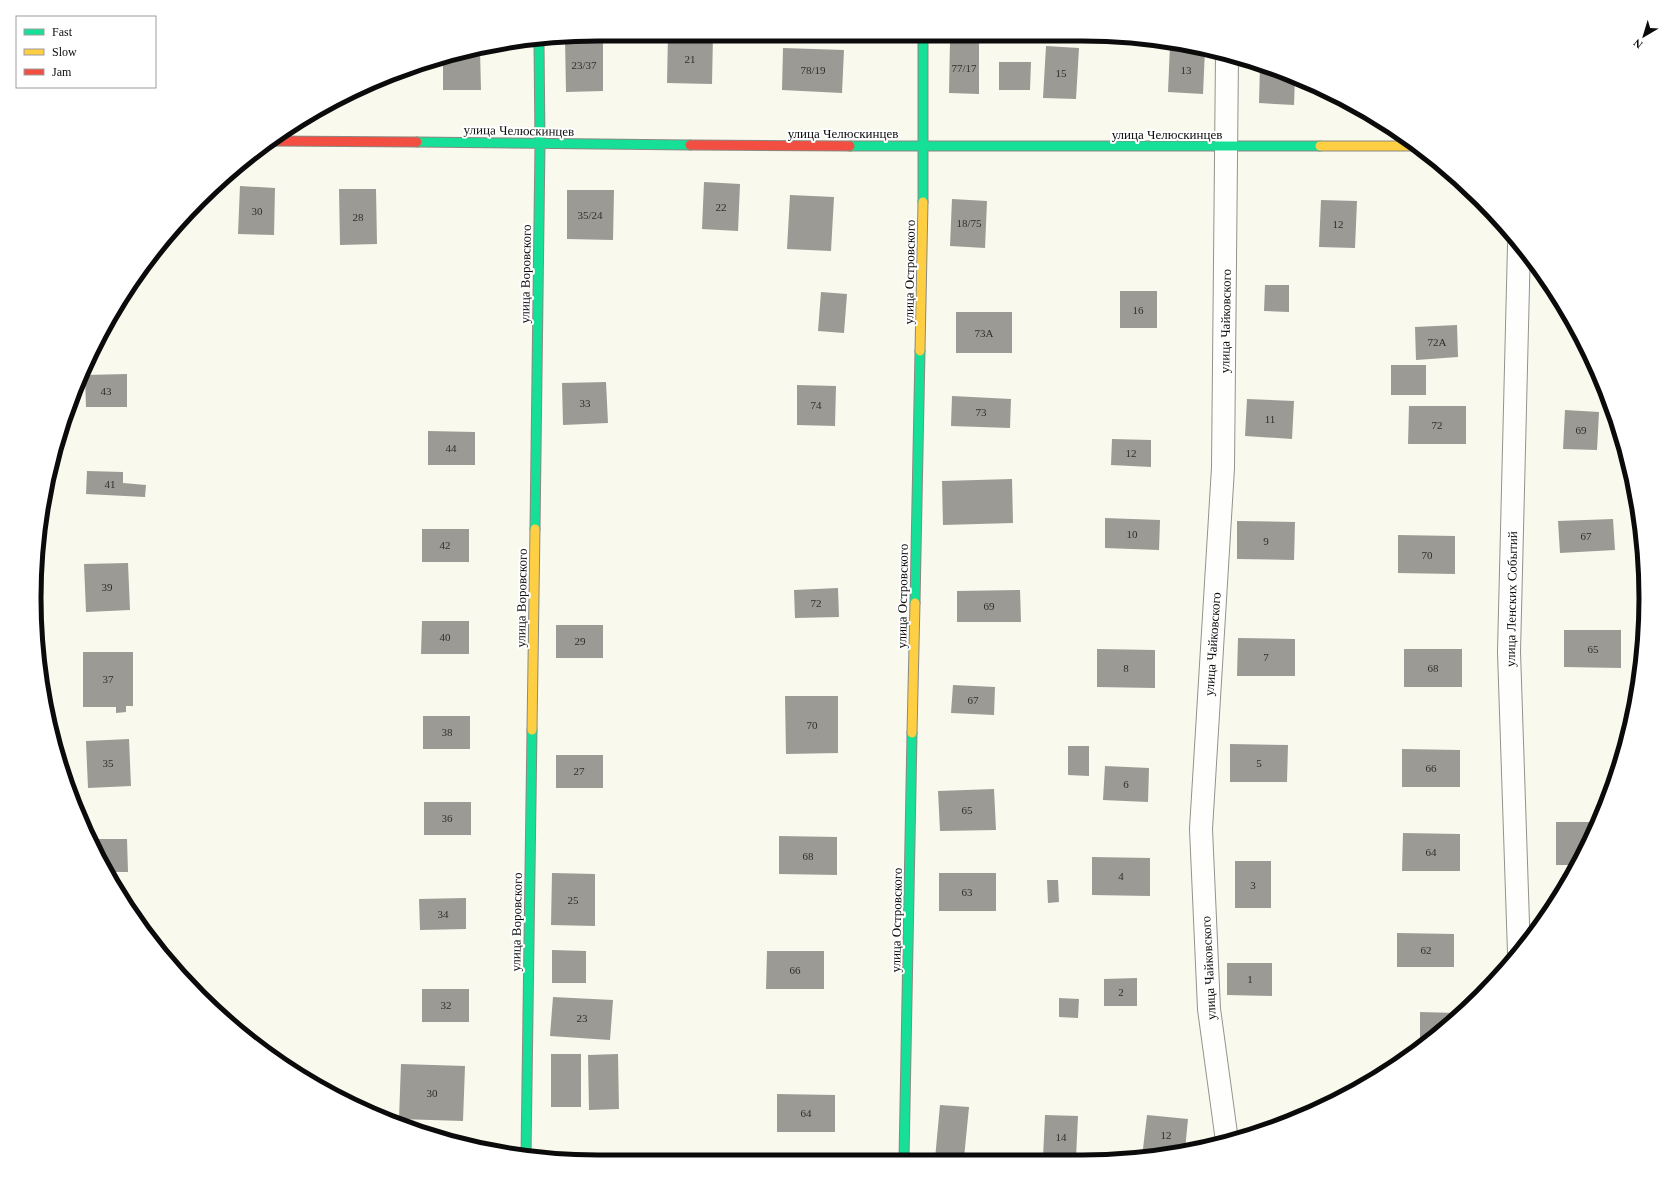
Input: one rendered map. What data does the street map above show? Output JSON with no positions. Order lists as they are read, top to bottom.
{
  "streets": {
    "street": [
      "улица Челюскинцев",
      "улица Островского",
      "улица Воровского",
      "улица Чайковского",
      "улица Ленских Событий"
    ]
  },
  "crossings": [
    ["улица Челюскинцев", "улица Островского"],
    ["улица Челюскинцев", "улица Воровского"],
    ["улица Челюскинцев", "улица Чайковского"]
  ],
  "house_numbers": [
    "21",
    "23/37",
    "77/17",
    "78/19",
    "13",
    "15",
    "22",
    "30",
    "35/24",
    "28",
    "18/75",
    "12",
    "16",
    "73А",
    "72А",
    "43",
    "33",
    "74",
    "73",
    "11",
    "72",
    "69",
    "44",
    "12",
    "41",
    "10",
    "67",
    "9",
    "42",
    "70",
    "39",
    "72",
    "69",
    "40",
    "29",
    "65",
    "7",
    "8",
    "68",
    "37",
    "67",
    "70",
    "38",
    "35",
    "5",
    "66",
    "27",
    "6",
    "65",
    "36",
    "64",
    "68",
    "4",
    "3",
    "63",
    "25",
    "34",
    "62",
    "66",
    "1",
    "2",
    "32",
    "23",
    "30",
    "64",
    "12",
    "14"
  ],
  "legend": ["Fast", "Slow", "Jam"],
  "north": "bottom left"
}
